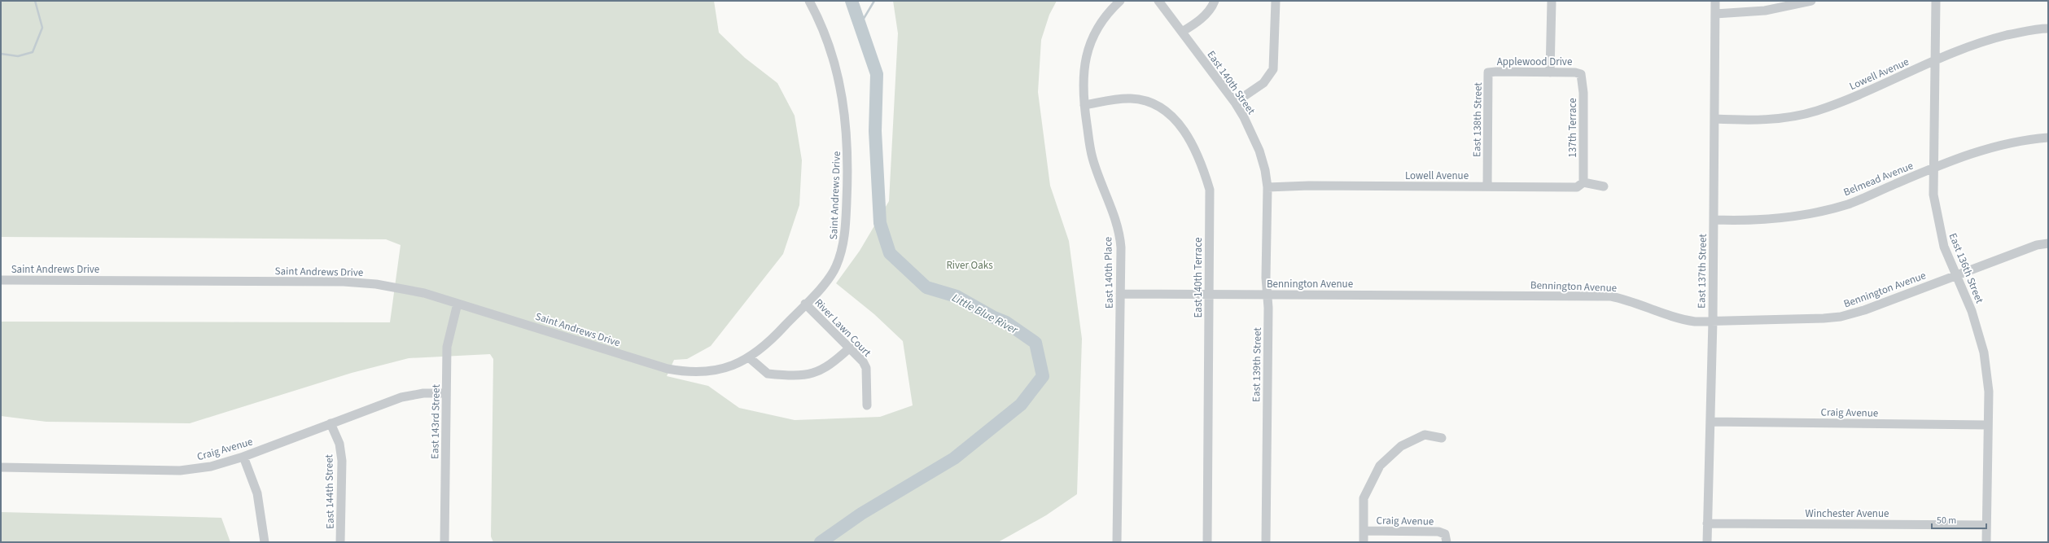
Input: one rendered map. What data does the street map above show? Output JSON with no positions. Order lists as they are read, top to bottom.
{
  "streets": {
    "street": [
      "Applewood Drive",
      "Lowell Avenue",
      "East 140th Street",
      "East 138th Street",
      "137th Terrace",
      "Belmead Avenue",
      "Saint Andrews Drive",
      "East 136th Street",
      "East 137th Street",
      "East 140th Place",
      "East 140th Terrace",
      "Bennington Avenue",
      "River Lawn Court",
      "East 139th Street",
      "Craig Avenue",
      "East 143rd Street",
      "East 144th Street",
      "Winchester Avenue"
    ]
  },
  "crossings": [
    ["Applewood Drive", "East 138th Street"],
    ["Applewood Drive", "137th Terrace"],
    ["Lowell Avenue", "East 140th Street"],
    ["Lowell Avenue", "East 138th Street"],
    ["Lowell Avenue", "137th Terrace"],
    ["Lowell Avenue", "East 136th Street"],
    ["Lowell Avenue", "East 137th Street"],
    ["Lowell Avenue", "East 139th Street"],
    ["East 140th Street", "East 139th Street"],
    ["Belmead Avenue", "East 136th Street"],
    ["Belmead Avenue", "East 137th Street"],
    ["Saint Andrews Drive", "River Lawn Court"],
    ["Saint Andrews Drive", "East 143rd Street"],
    ["East 136th Street", "Bennington Avenue"],
    ["East 136th Street", "Craig Avenue"],
    ["East 136th Street", "Winchester Avenue"],
    ["East 137th Street", "Bennington Avenue"],
    ["East 137th Street", "Craig Avenue"],
    ["East 137th Street", "Winchester Avenue"],
    ["East 140th Place", "East 140th Terrace"],
    ["East 140th Place", "Bennington Avenue"],
    ["East 140th Terrace", "Bennington Avenue"],
    ["Bennington Avenue", "East 139th Street"],
    ["Craig Avenue", "East 143rd Street"],
    ["Craig Avenue", "East 144th Street"]
  ],
  "water": ["Little Blue River"],
  "parks": ["River Oaks"],
  "scale_bar": "50 m"
}
